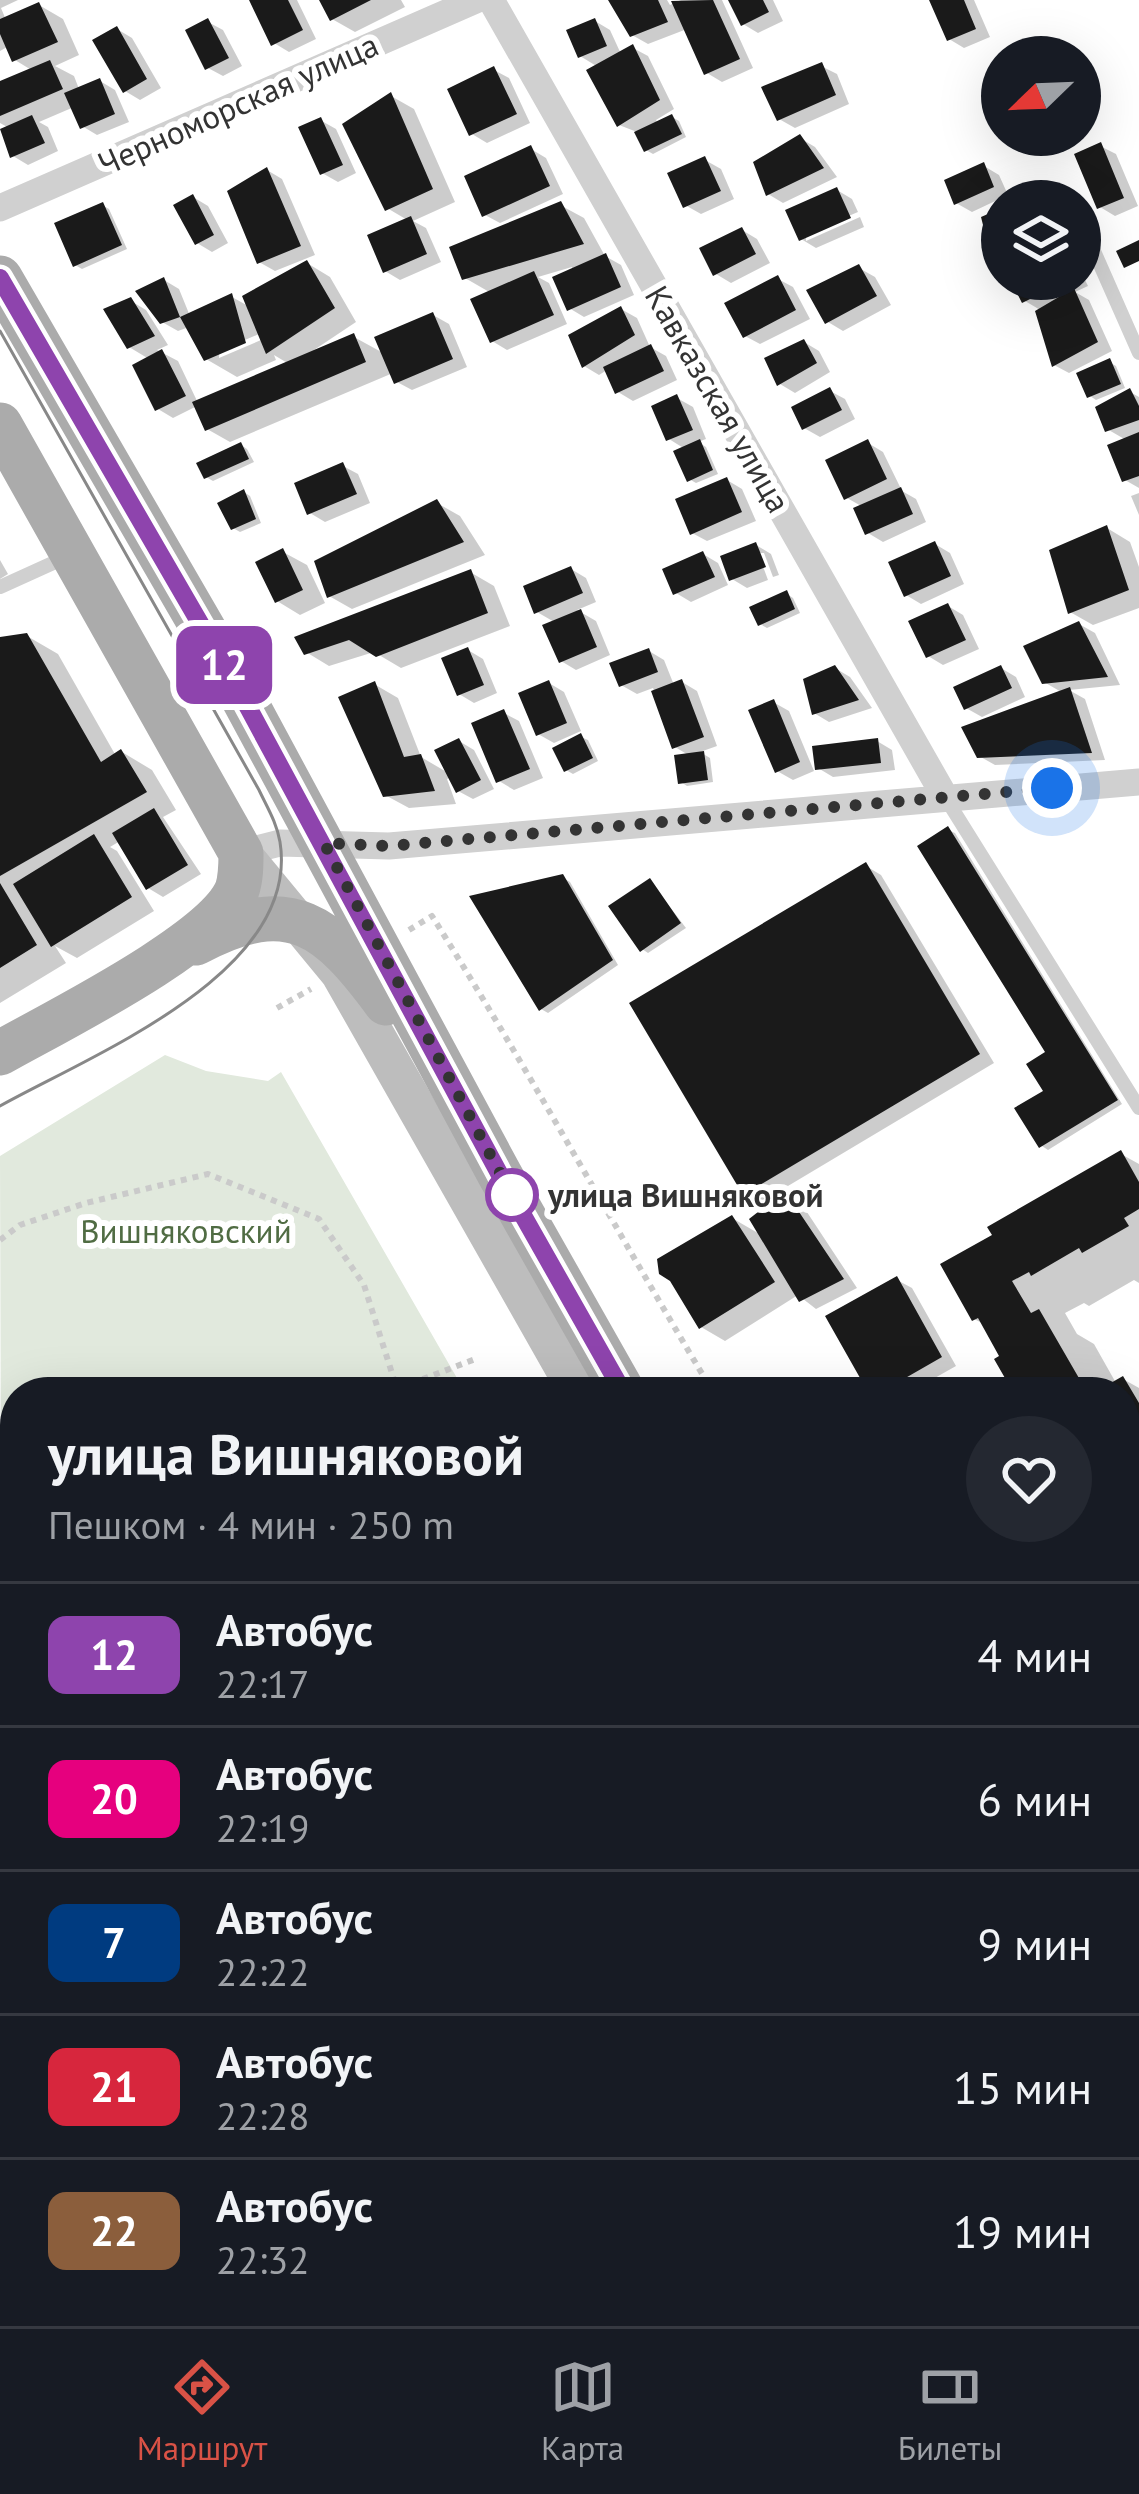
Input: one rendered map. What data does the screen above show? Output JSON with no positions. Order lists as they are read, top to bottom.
{
  "streets": {
    "street": ["Черноморская улица", "Кавказская улица"]
  },
  "parks": ["Вишняковский"],
  "places": ["улица Вишняковой"],
  "lines": ["bus line 12"],
  "north": "bottom left",
  "page": {
    "on_map": "12",
    "heading": ["улица Вишняковой", "Пешком · 4 мин · 250 m"],
    "list": [
      {
        "mark": "12",
        "name": "Автобус",
        "note": "22:17",
        "value": "4 мин"
      },
      {
        "mark": "20",
        "name": "Автобус",
        "note": "22:19",
        "value": "6 мин"
      },
      {
        "mark": "7",
        "name": "Автобус",
        "note": "22:22",
        "value": "9 мин"
      },
      {
        "mark": "21",
        "name": "Автобус",
        "note": "22:28",
        "value": "15 мин"
      },
      {
        "mark": "22",
        "name": "Автобус",
        "note": "22:32",
        "value": "19 мин"
      }
    ],
    "tabs": ["Маршрут", "Карта", "Билеты"]
  }
}
